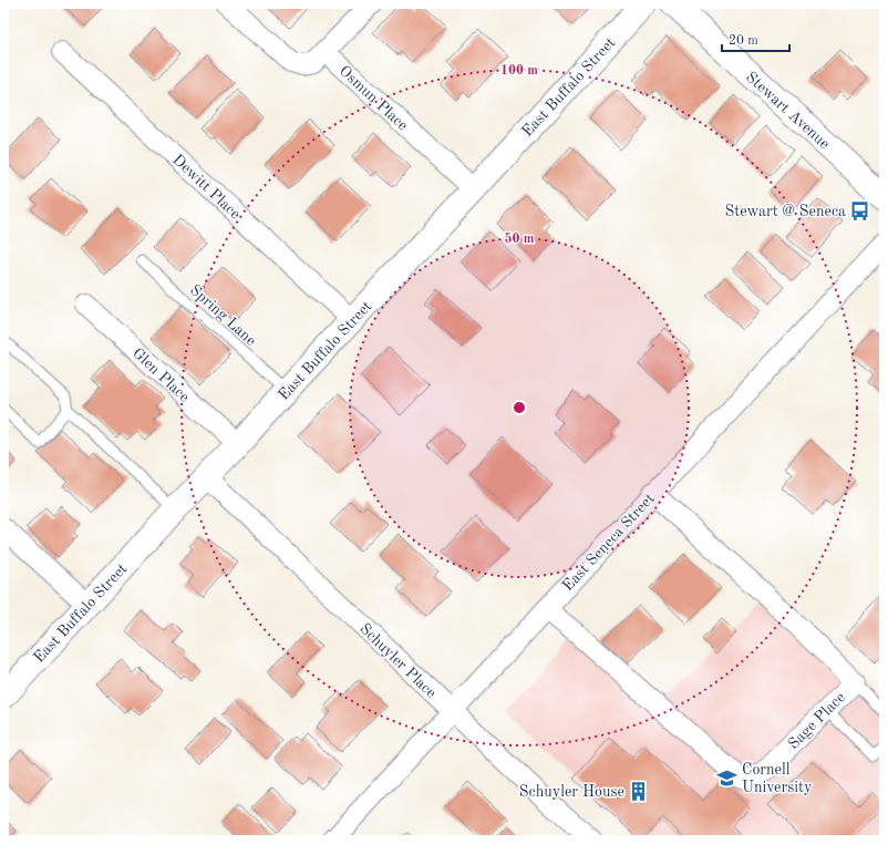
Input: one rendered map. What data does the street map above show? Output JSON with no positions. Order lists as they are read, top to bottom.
{
  "streets": {
    "street": [
      "East Buffalo Street",
      "Osmun Place",
      "Stewart Avenue",
      "Dewitt Place",
      "Glen Place",
      "East Seneca Street",
      "Schuyler Place",
      "Sage Place"
    ],
    "lane": ["Spring Lane"]
  },
  "crossings": [
    ["East Buffalo Street", "Osmun Place"],
    ["East Buffalo Street", "Dewitt Place"],
    ["East Buffalo Street", "Spring Lane"],
    ["East Buffalo Street", "Glen Place"],
    ["East Buffalo Street", "Schuyler Place"],
    ["East Seneca Street", "Schuyler Place"],
    ["East Seneca Street", "Sage Place"]
  ],
  "places": {
    "bus stop": ["Stewart @ Seneca"],
    "school or university": ["Cornell University"],
    "building": ["Schuyler House"]
  },
  "scale_bar": "20 m",
  "rings": ["100 m", "50 m"]
}
